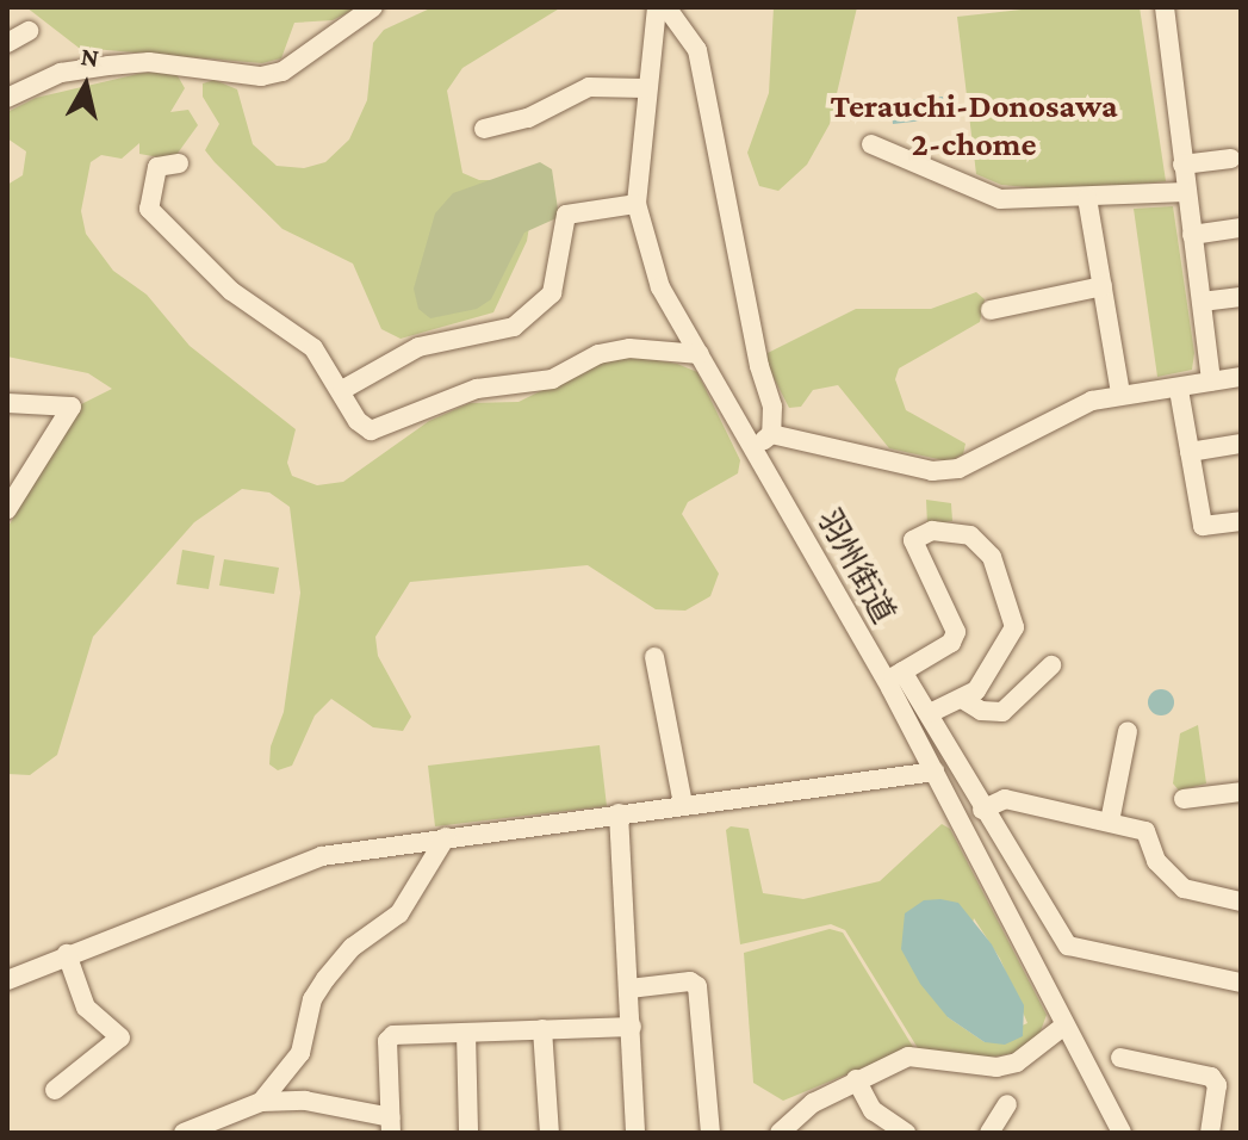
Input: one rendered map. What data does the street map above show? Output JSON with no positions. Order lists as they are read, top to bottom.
{
  "streets": {
    "street": ["羽州街道"]
  },
  "districts": ["Terauchi-Donosawa 2-chome"],
  "north": "top"
}
